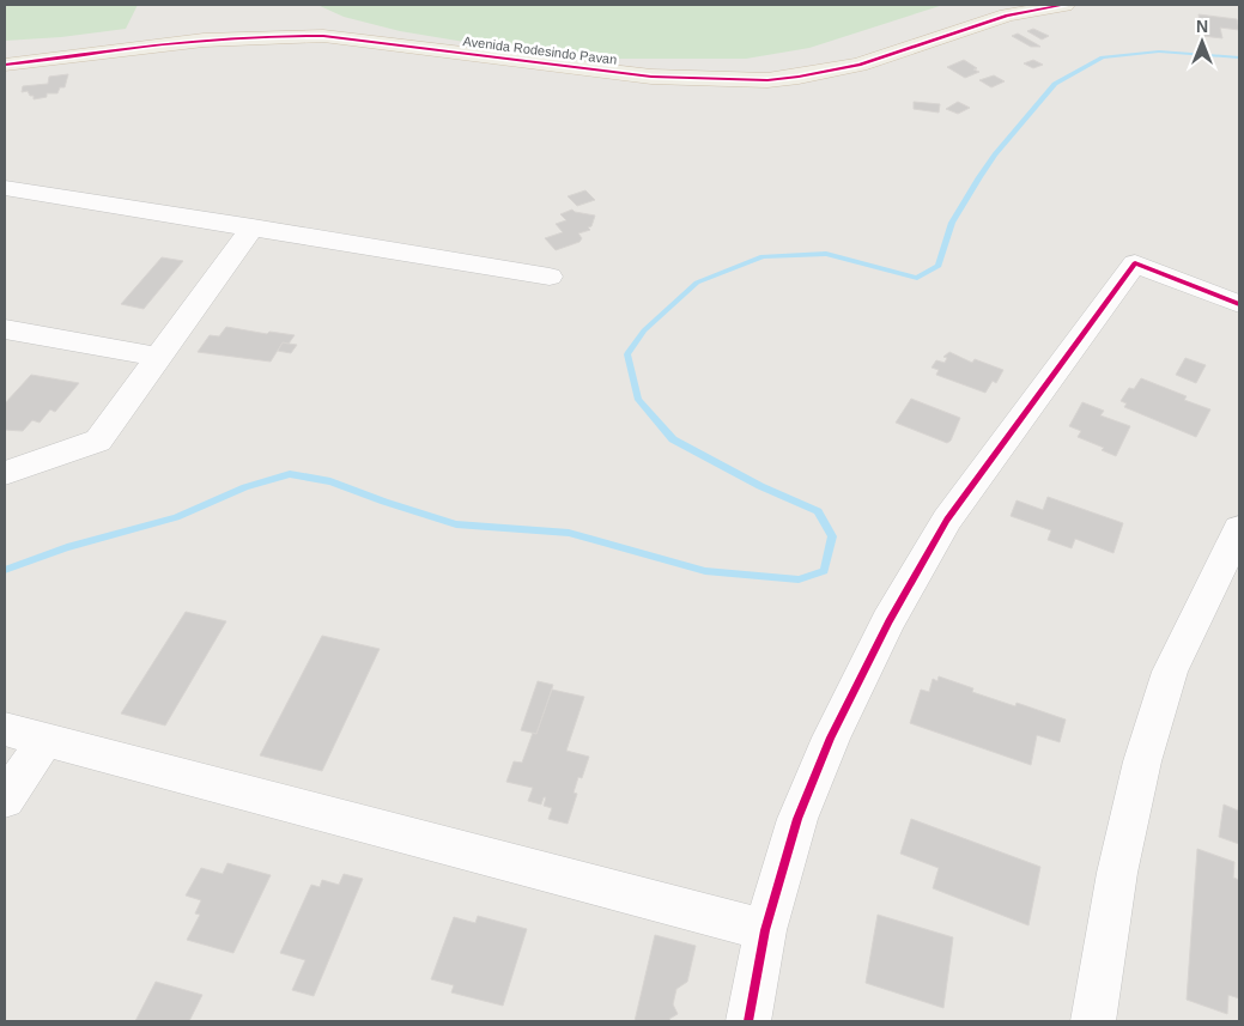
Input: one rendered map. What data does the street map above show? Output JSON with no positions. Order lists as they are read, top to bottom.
{
  "streets": {
    "main road": ["Avenida Rodesindo Pavan"]
  },
  "north": "top"
}
